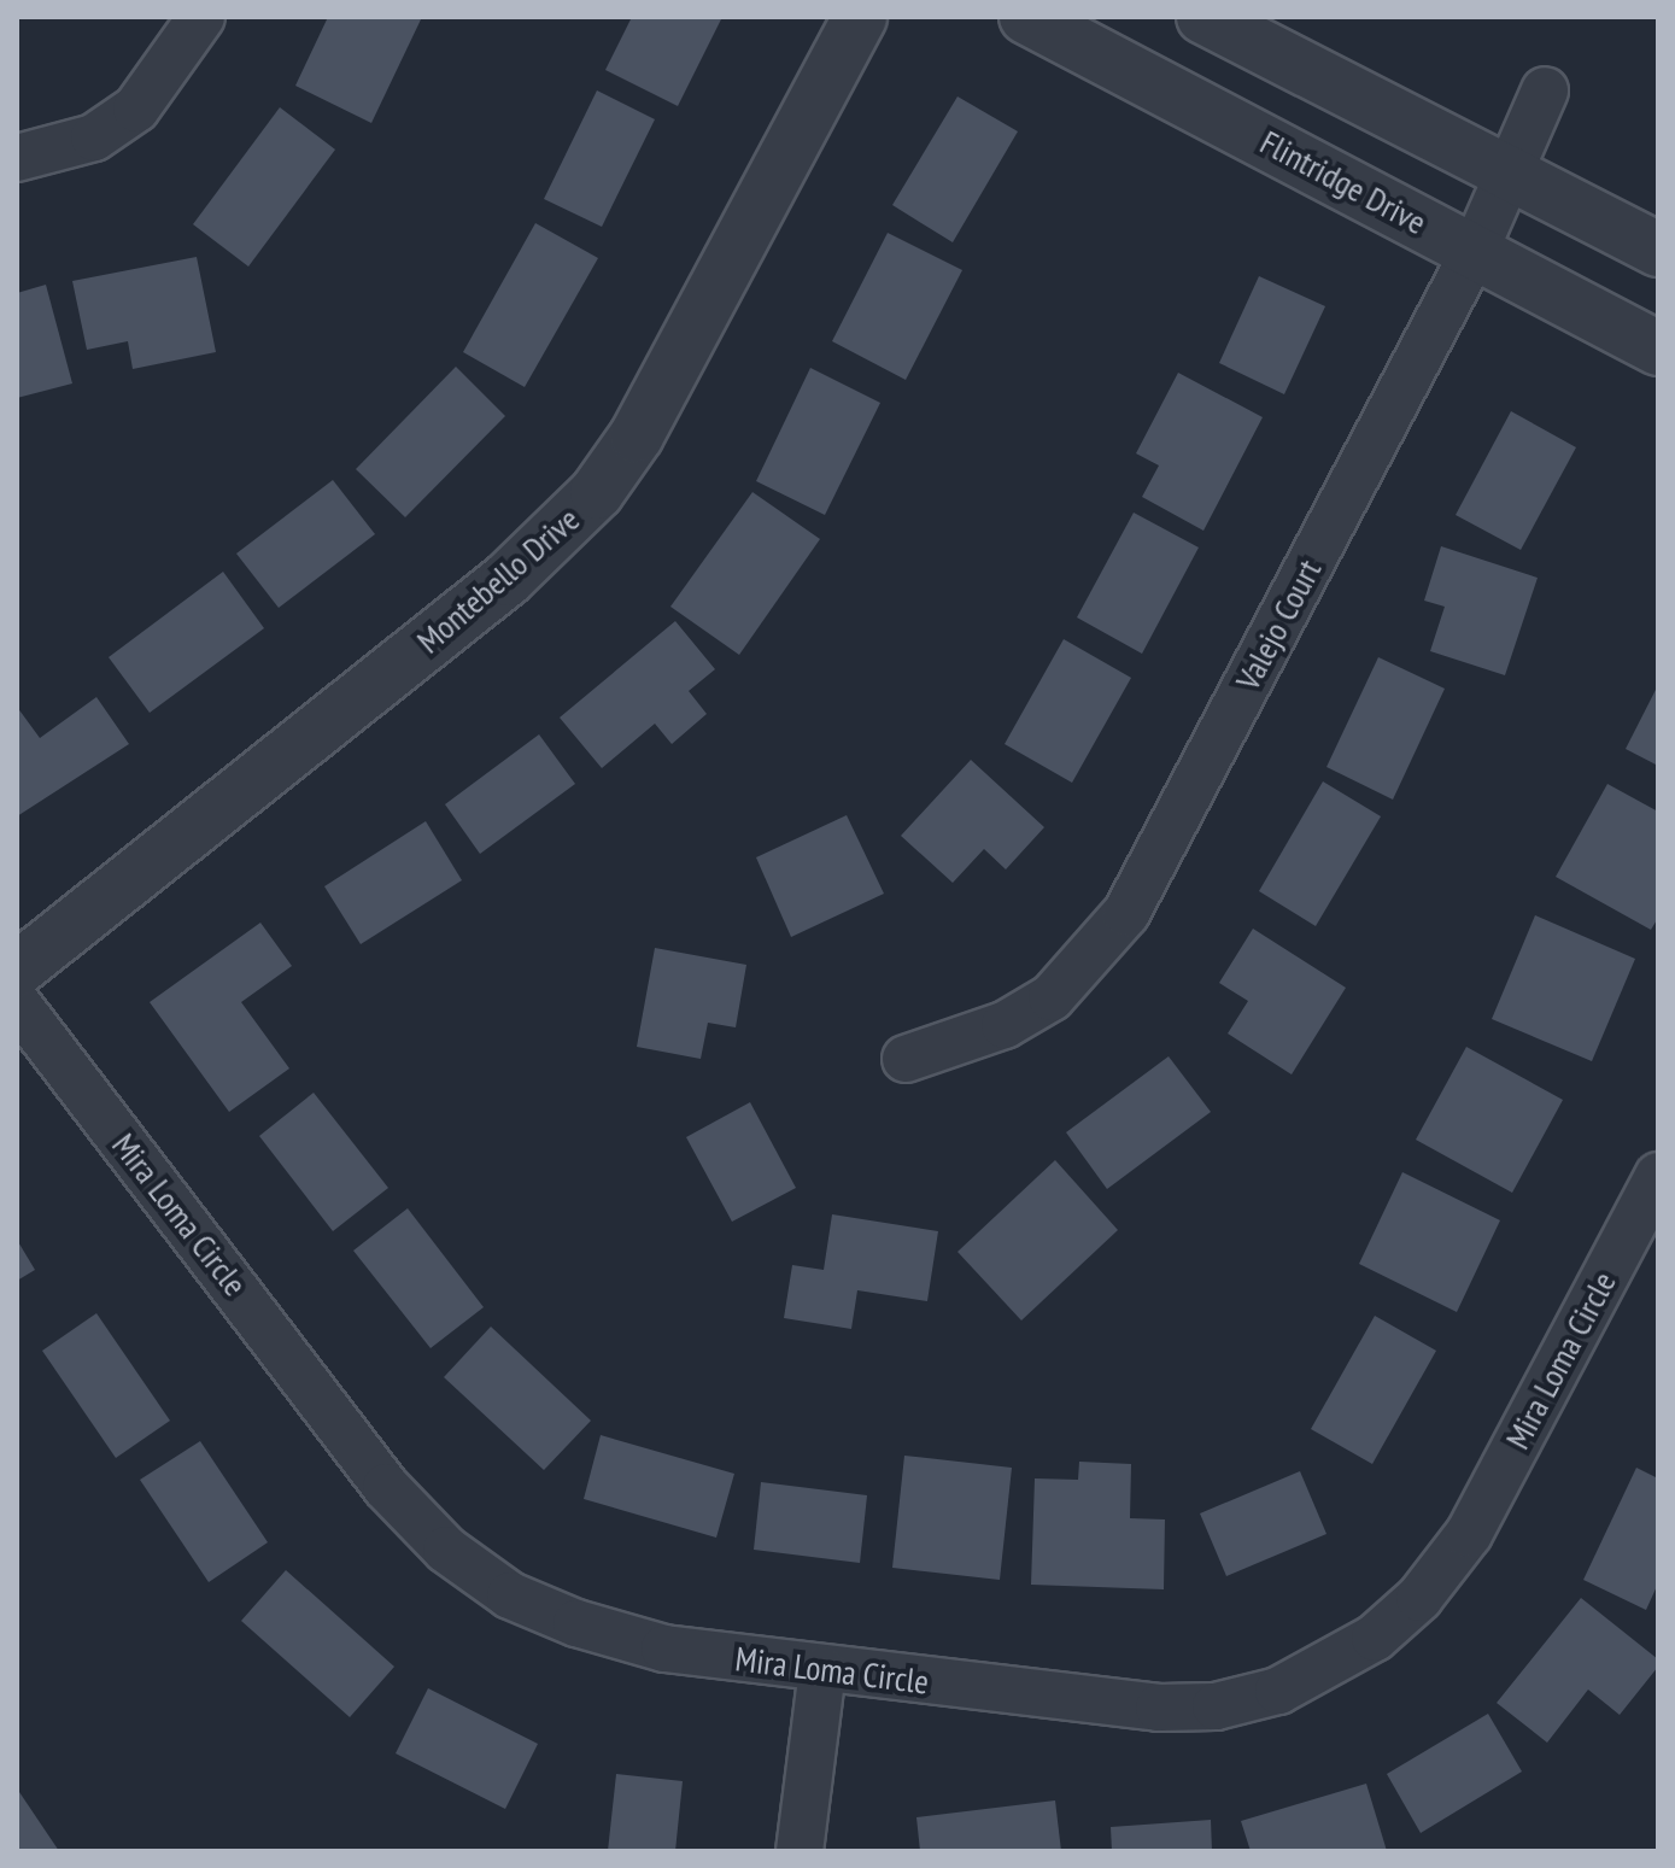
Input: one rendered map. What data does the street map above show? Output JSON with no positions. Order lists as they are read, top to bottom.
{
  "streets": {
    "street": [
      "Flintridge Drive",
      "Montebello Drive",
      "Valejo Court",
      "Mira Loma Circle"
    ]
  },
  "crossings": [
    ["Flintridge Drive", "Valejo Court"]
  ]
}
